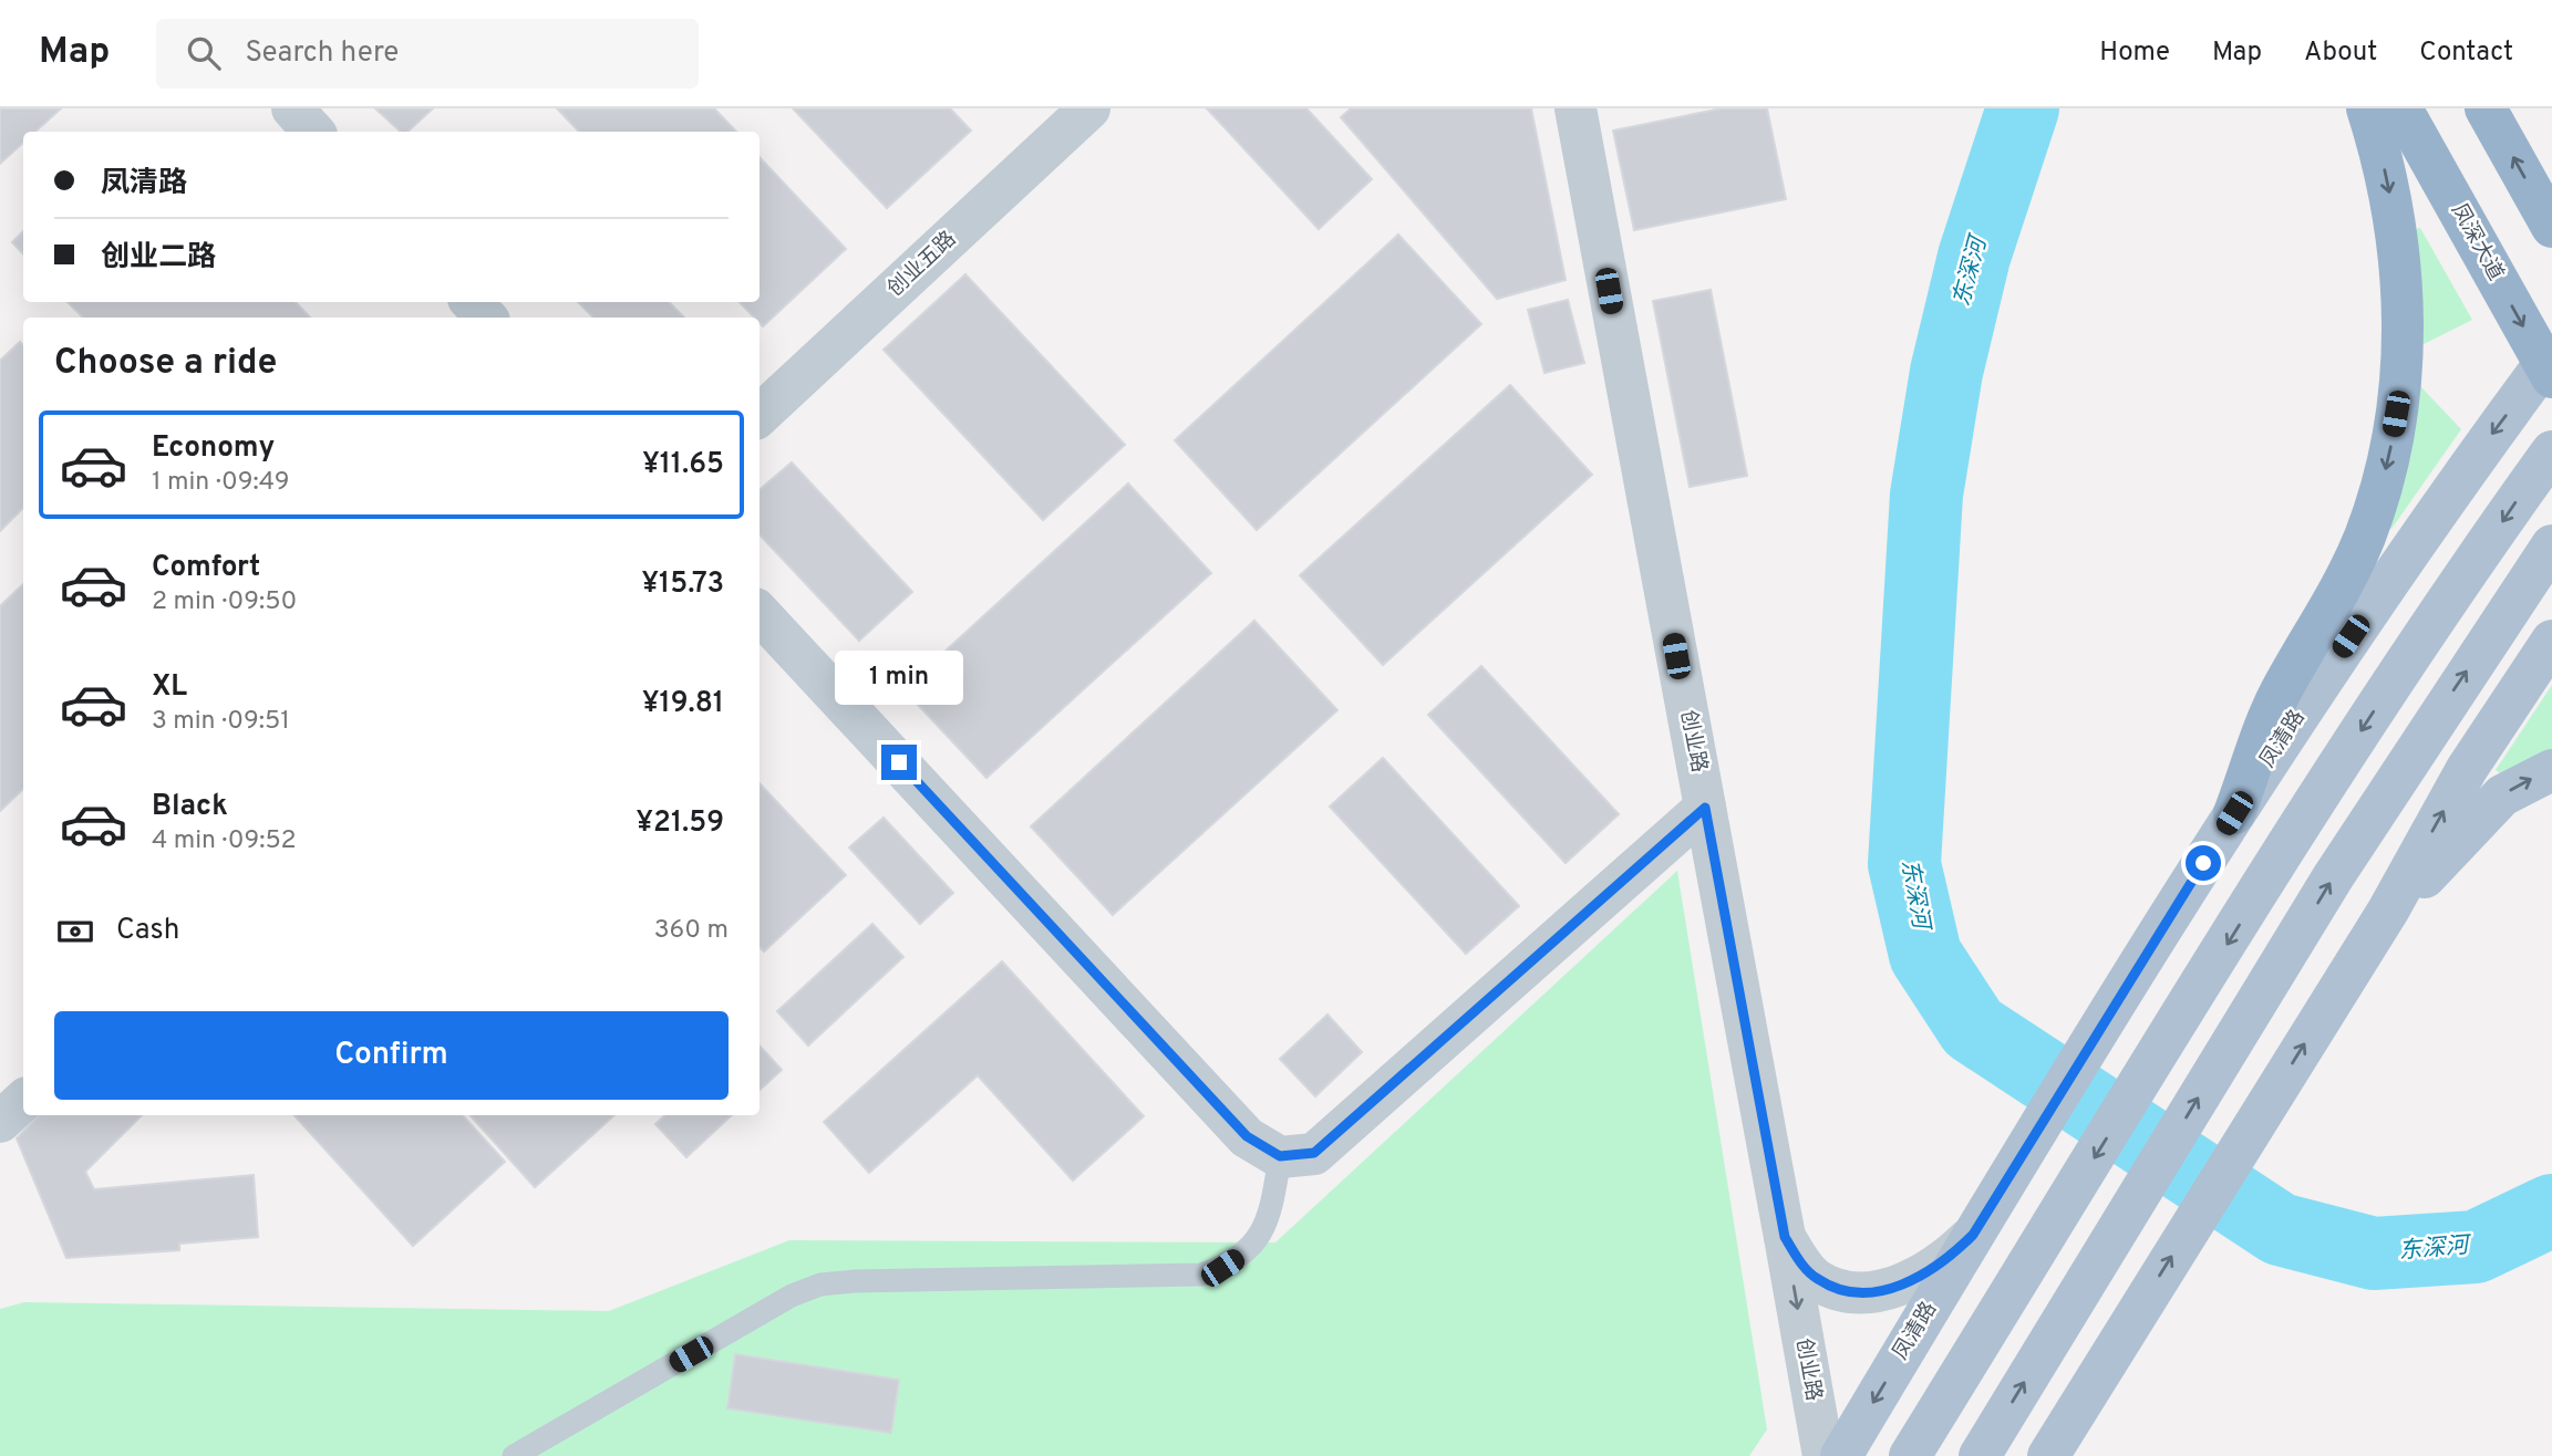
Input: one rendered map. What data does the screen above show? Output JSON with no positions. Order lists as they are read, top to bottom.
{
  "streets": {
    "highway": ["凤深大道"],
    "main road": ["凤清路"],
    "street": ["创业五路", "创业路"]
  },
  "crossings": [
    ["凤深大道", "凤清路"],
    ["凤清路", "创业路"]
  ],
  "water": ["东深河"],
  "page": {
    "header": "Map",
    "search": "Search here",
    "nav": [
      "Home",
      "Map",
      "About",
      "Contact"
    ],
    "banner": ["凤清路", "创业二路"],
    "heading": "Choose a ride",
    "list": [
      {
        "name": "Economy",
        "note": "1 min · 09:49",
        "value": "¥11.65"
      },
      {
        "name": "Comfort",
        "note": "2 min · 09:50",
        "value": "¥15.73"
      },
      {
        "name": "XL",
        "note": "3 min · 09:51",
        "value": "¥19.81"
      },
      {
        "name": "Black",
        "note": "4 min · 09:52",
        "value": "¥21.59"
      }
    ],
    "bubble": "1 min",
    "pay": ["Cash", "360 m"],
    "buttons": "Confirm"
  }
}
